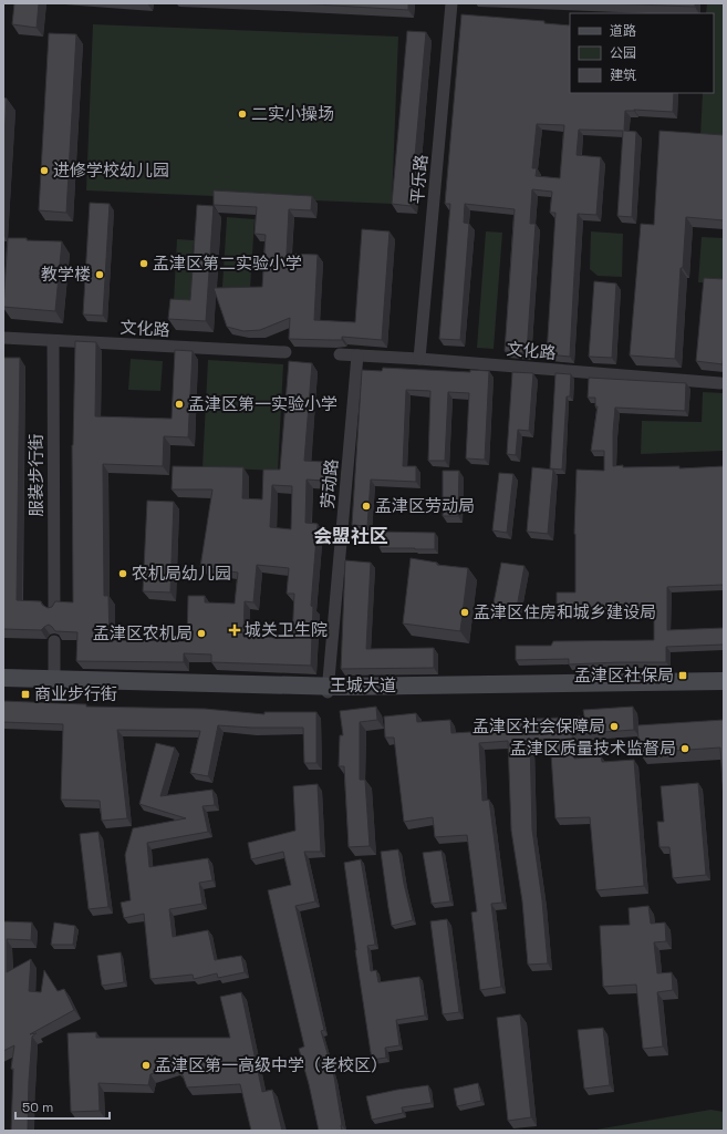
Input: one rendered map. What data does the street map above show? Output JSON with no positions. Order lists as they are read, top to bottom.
{
  "streets": {
    "main road": ["王城大道"],
    "street": [
      "平乐路",
      "文化路",
      "服装步行街",
      "劳动路"
    ]
  },
  "crossings": [
    ["平乐路", "文化路"],
    ["文化路", "服装步行街"],
    ["文化路", "劳动路"],
    ["劳动路", "王城大道"]
  ],
  "districts": ["会盟社区"],
  "places": {
    "other": [
      "二实小操场",
      "进修学校幼儿园",
      "孟津区第二实验小学",
      "教学楼",
      "孟津区第一实验小学",
      "孟津区劳动局",
      "农机局幼儿园",
      "孟津区住房和城乡建设局",
      "孟津区农机局",
      "孟津区社会保障局",
      "孟津区质量技术监督局",
      "孟津区第一高级中学（老校区）"
    ],
    "health": ["城关卫生院"],
    "transit": ["孟津区社保局", "商业步行街"]
  },
  "legend": ["道路", "公园", "建筑"],
  "scale_bar": "50 m"
}
